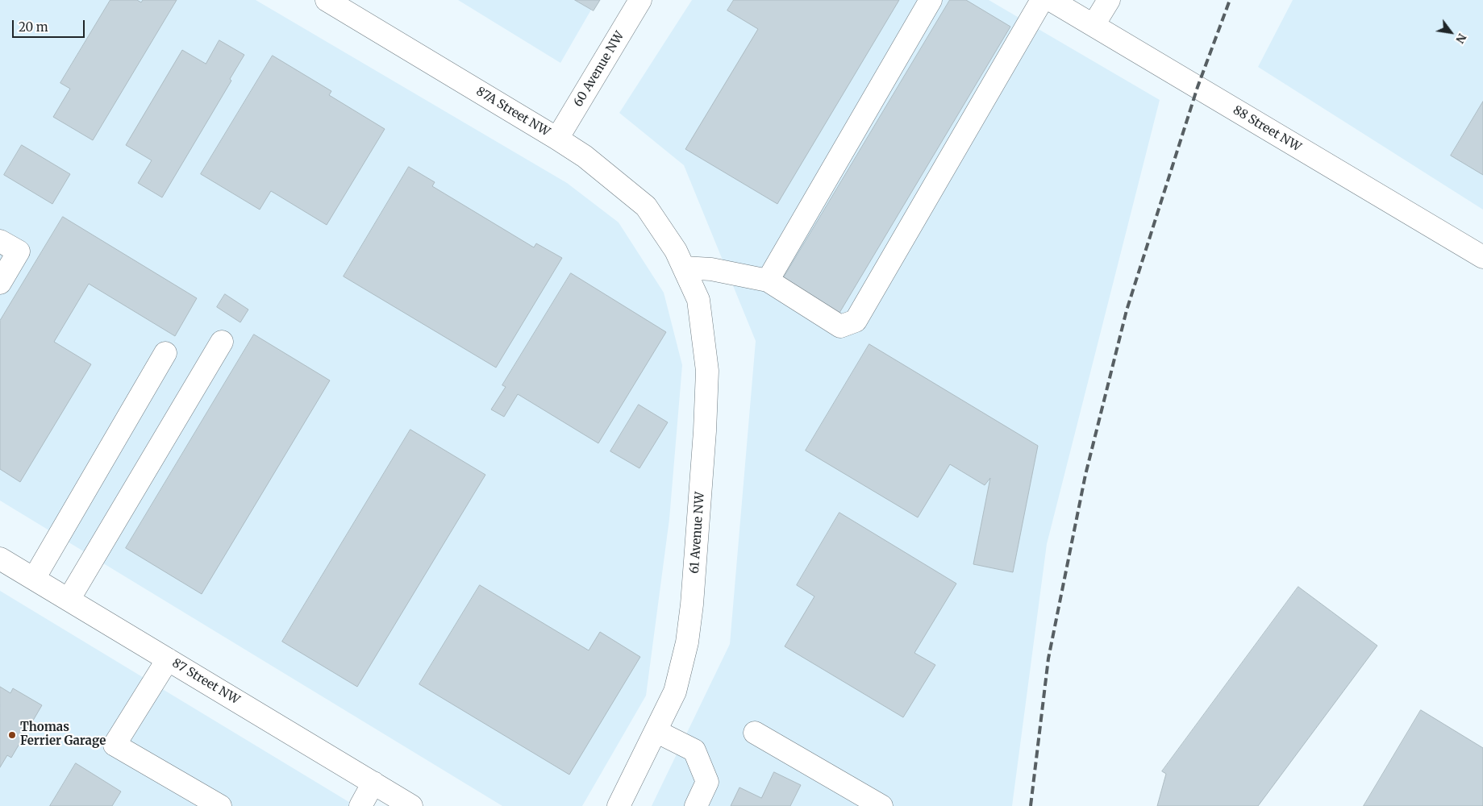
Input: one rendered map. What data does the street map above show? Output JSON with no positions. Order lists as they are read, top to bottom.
{
  "streets": {
    "street": [
      "60 Avenue NW",
      "87A Street NW",
      "88 Street NW",
      "61 Avenue NW",
      "87 Street NW"
    ]
  },
  "crossings": [
    ["60 Avenue NW", "87A Street NW"],
    ["87A Street NW", "61 Avenue NW"]
  ],
  "places": ["Thomas Ferrier Garage"],
  "scale_bar": "20 m",
  "north": "bottom right"
}
